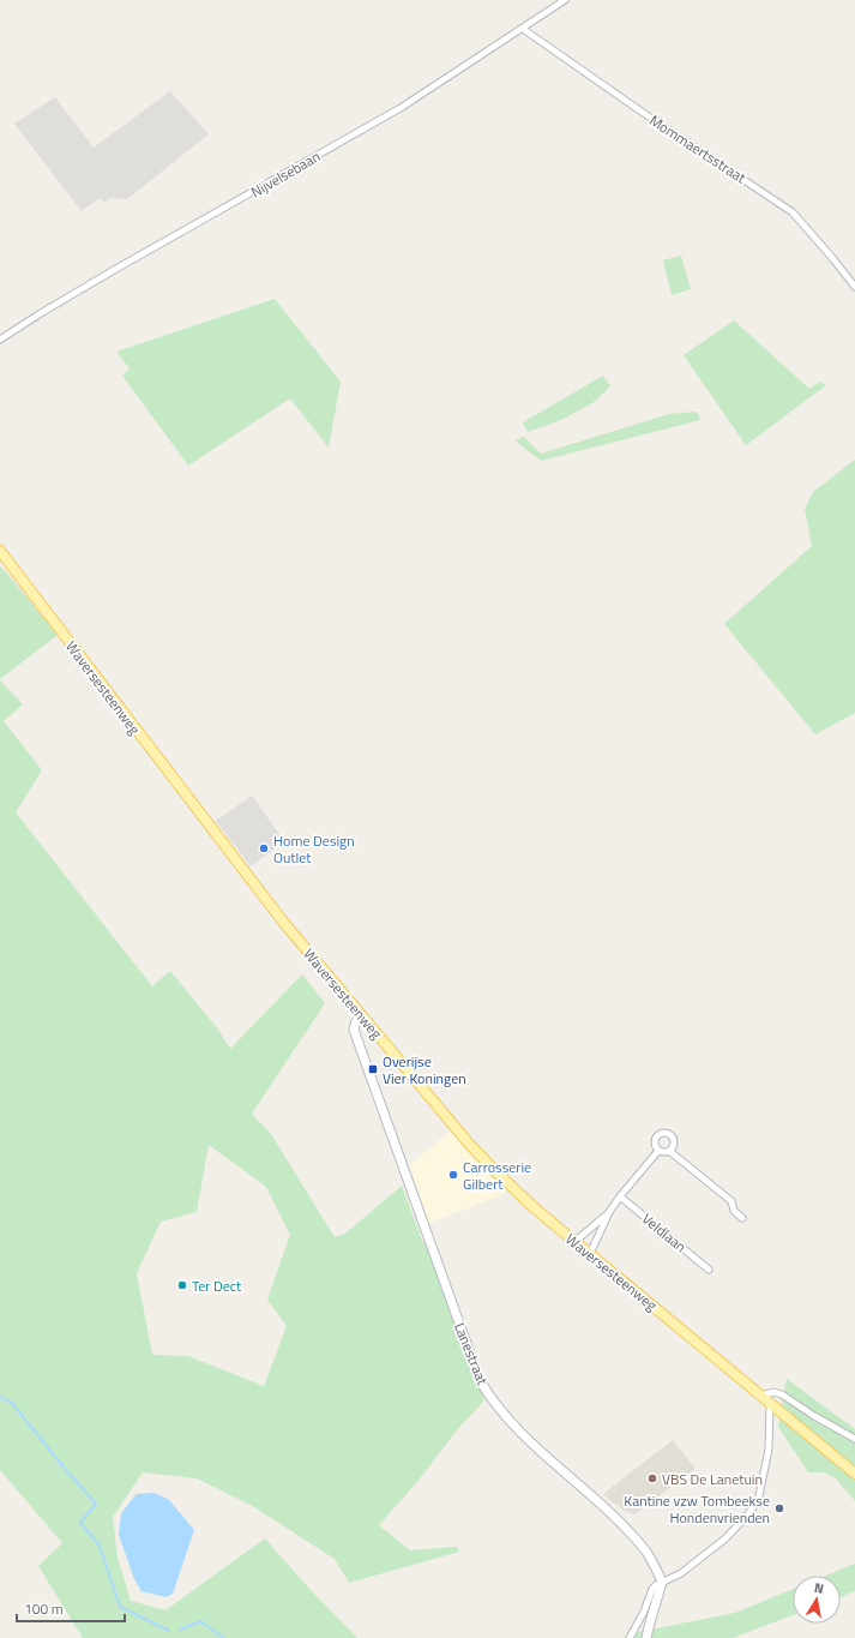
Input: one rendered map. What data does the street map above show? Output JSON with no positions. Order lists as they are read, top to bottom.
{
  "streets": {
    "main road": ["Waversesteenweg"],
    "street": [
      "Mommaertsstraat",
      "Nijvelsebaan",
      "Veldlaan",
      "Lanestraat"
    ]
  },
  "crossings": [
    ["Mommaertsstraat", "Nijvelsebaan"],
    ["Waversesteenweg", "Lanestraat"]
  ],
  "places": {
    "other": [
      "Home Design Outlet",
      "Carrosserie Gilbert",
      "Ter Dect",
      "VBS De Lanetuin",
      "Kantine vzw Tombeekse Hondenvrienden"
    ],
    "transit": ["Overijse Vier Koningen"]
  },
  "scale_bar": "100 m",
  "north": "top"
}
